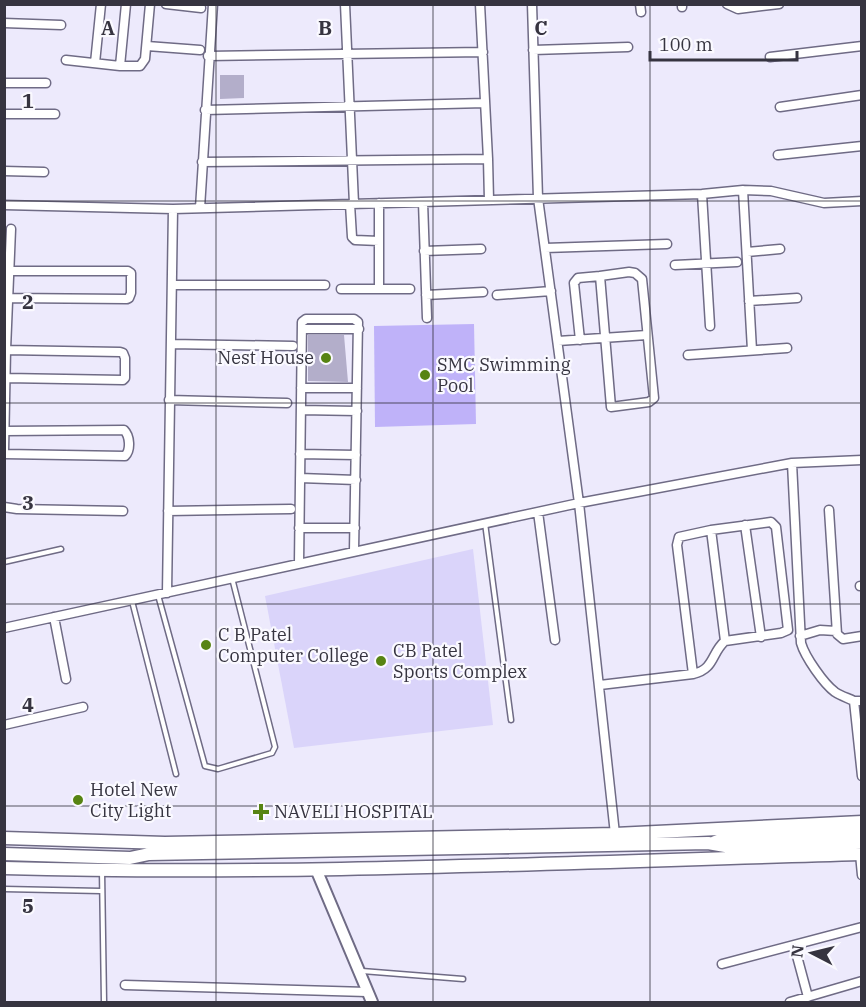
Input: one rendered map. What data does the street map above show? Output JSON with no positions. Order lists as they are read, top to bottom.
{
  "places": {
    "other": [
      "Nest House",
      "SMC Swimming Pool",
      "C B Patel Computer College",
      "CB Patel Sports Complex",
      "Hotel New City Light"
    ],
    "health": ["NAVELI HOSPITAL"]
  },
  "scale_bar": "100 m",
  "north": "left",
  "grid": {
    "columns": ["A", "B", "C"],
    "rows": [
      "1",
      "2",
      "3",
      "4",
      "5"
    ]
  }
}
